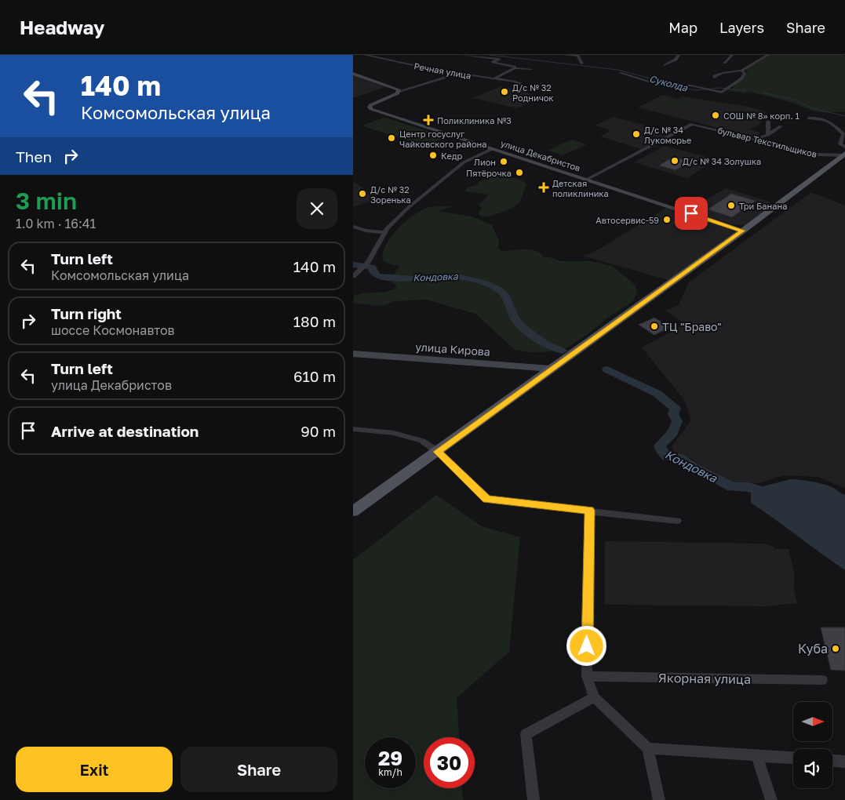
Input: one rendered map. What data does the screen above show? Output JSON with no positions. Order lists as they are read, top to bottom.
{
  "streets": {
    "street": [
      "Речная улица",
      "бульвар Текстильщиков",
      "улица Декабристов",
      "улица Кирова",
      "Якорная улица"
    ]
  },
  "crossings": [
    ["бульвар Текстильщиков", "улица Декабристов"]
  ],
  "water": ["Суколда", "Кондовка"],
  "places": {
    "other": [
      "Д/с № 32 Родничок",
      "СОШ № 8» корп. 1",
      "Д/с № 34 Лукоморье",
      "Центр госуслуг Чайковского района",
      "Кедр",
      "Д/с № 34 Золушка",
      "Лион",
      "Пятёрочка",
      "Д/с № 32 Зоренька",
      "Три Банана",
      "Автосервис-59",
      "ТЦ \"Браво\"",
      "Куба"
    ],
    "health": ["Поликлиника №3", "Детская поликлиника"]
  },
  "north": "right",
  "page": {
    "header": "Headway",
    "nav": ["Map", "Layers", "Share"],
    "turn": ["140 m", "Комсомольская улица"],
    "then": "Then",
    "heading": ["3 min", "1.0 km · 16:41"],
    "list": [
      {
        "name": "Turn left",
        "note": "Комсомольская улица",
        "value": "140 m"
      },
      {
        "name": "Turn right",
        "note": "шоссе Космонавтов",
        "value": "180 m"
      },
      {
        "name": "Turn left",
        "note": "улица Декабристов",
        "value": "610 m"
      },
      {
        "name": "Arrive at destination",
        "value": "90 m"
      }
    ],
    "speed": "29 km/h",
    "limit": "30",
    "buttons": ["Exit", "Share"]
  }
}
